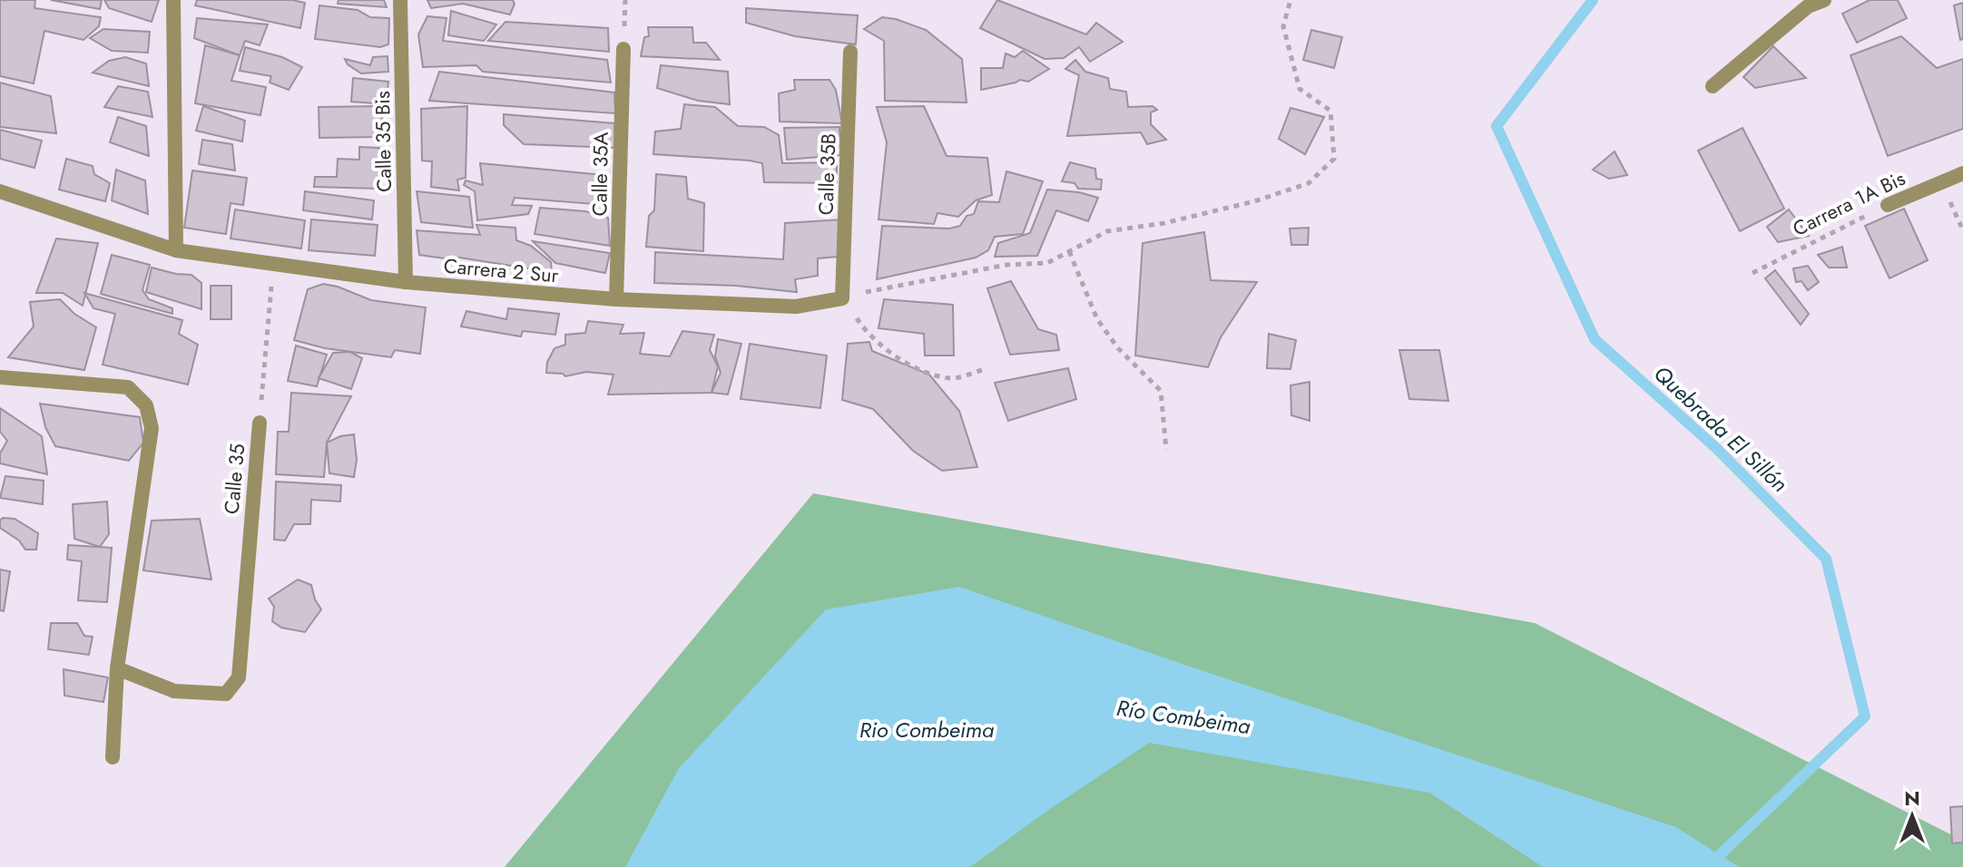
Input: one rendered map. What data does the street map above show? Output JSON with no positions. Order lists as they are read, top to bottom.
{
  "streets": {
    "street": [
      "Calle 35 Bis",
      "Calle 35A",
      "Calle 35B",
      "Carrera 1A Bis",
      "Carrera 2 Sur",
      "Calle 35"
    ]
  },
  "crossings": [
    ["Calle 35 Bis", "Carrera 2 Sur"],
    ["Calle 35A", "Carrera 2 Sur"],
    ["Calle 35B", "Carrera 2 Sur"],
    ["Carrera 2 Sur", "Calle 35"]
  ],
  "water": ["Quebrada El Sillón", "Río Combeima", "Rio Combeima"],
  "north": "top"
}
